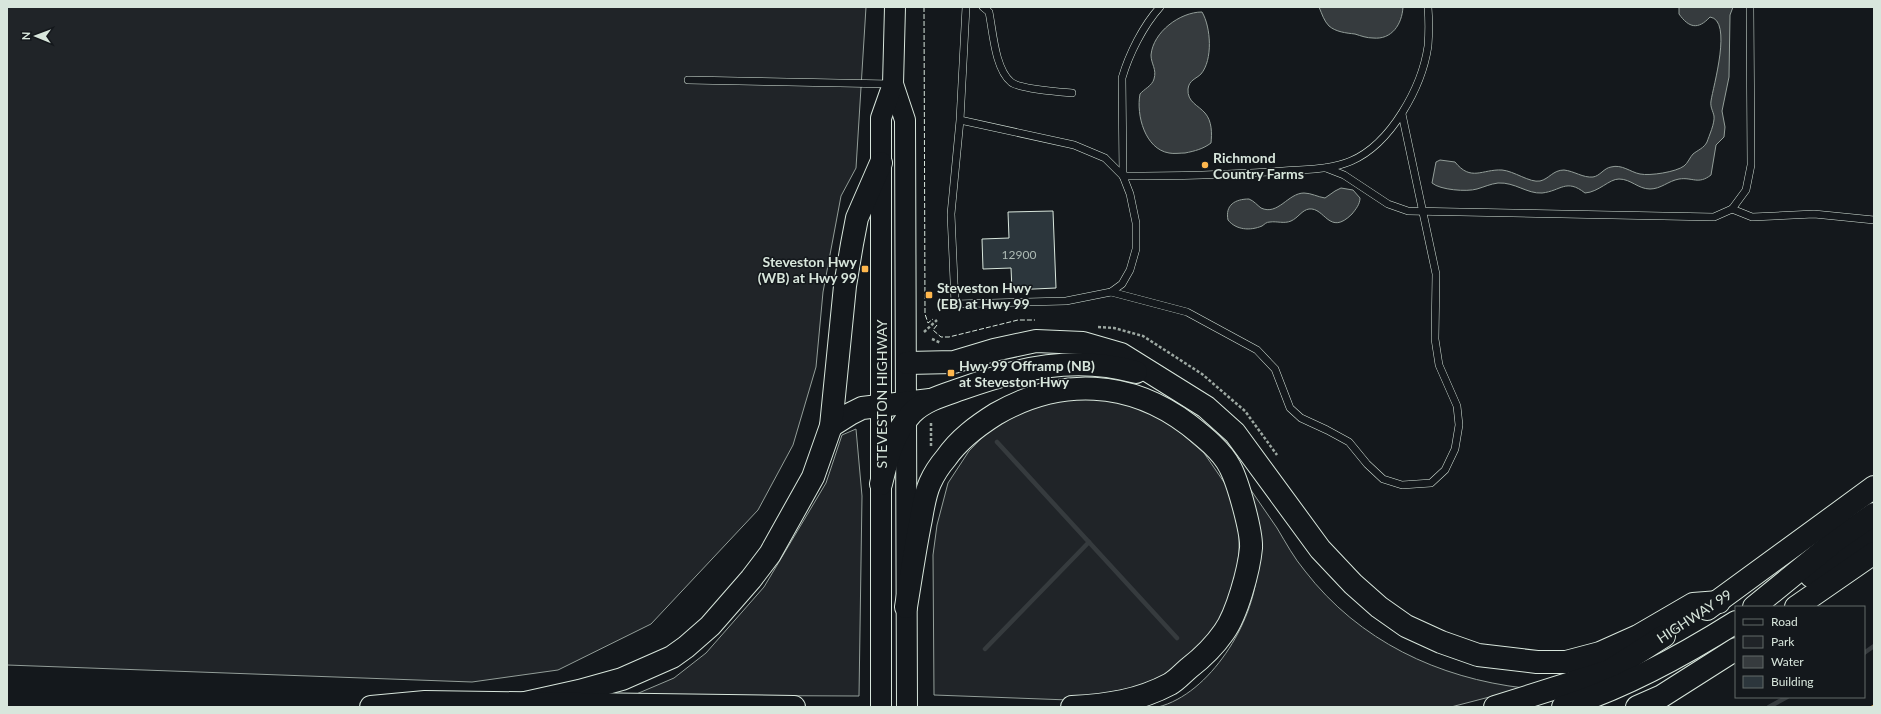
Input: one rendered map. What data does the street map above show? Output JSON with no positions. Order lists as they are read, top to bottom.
{
  "streets": {
    "highway": ["HIGHWAY 99"],
    "main road": ["STEVESTON HIGHWAY"]
  },
  "places": {
    "other": ["Richmond Country Farms"],
    "transit": ["Steveston Hwy (WB) at Hwy 99", "Steveston Hwy (EB) at Hwy 99", "Hwy 99 Offramp (NB) at Steveston Hwy"]
  },
  "house_numbers": ["12900"],
  "legend": [
    "Road",
    "Park",
    "Water",
    "Building"
  ],
  "north": "left"
}
